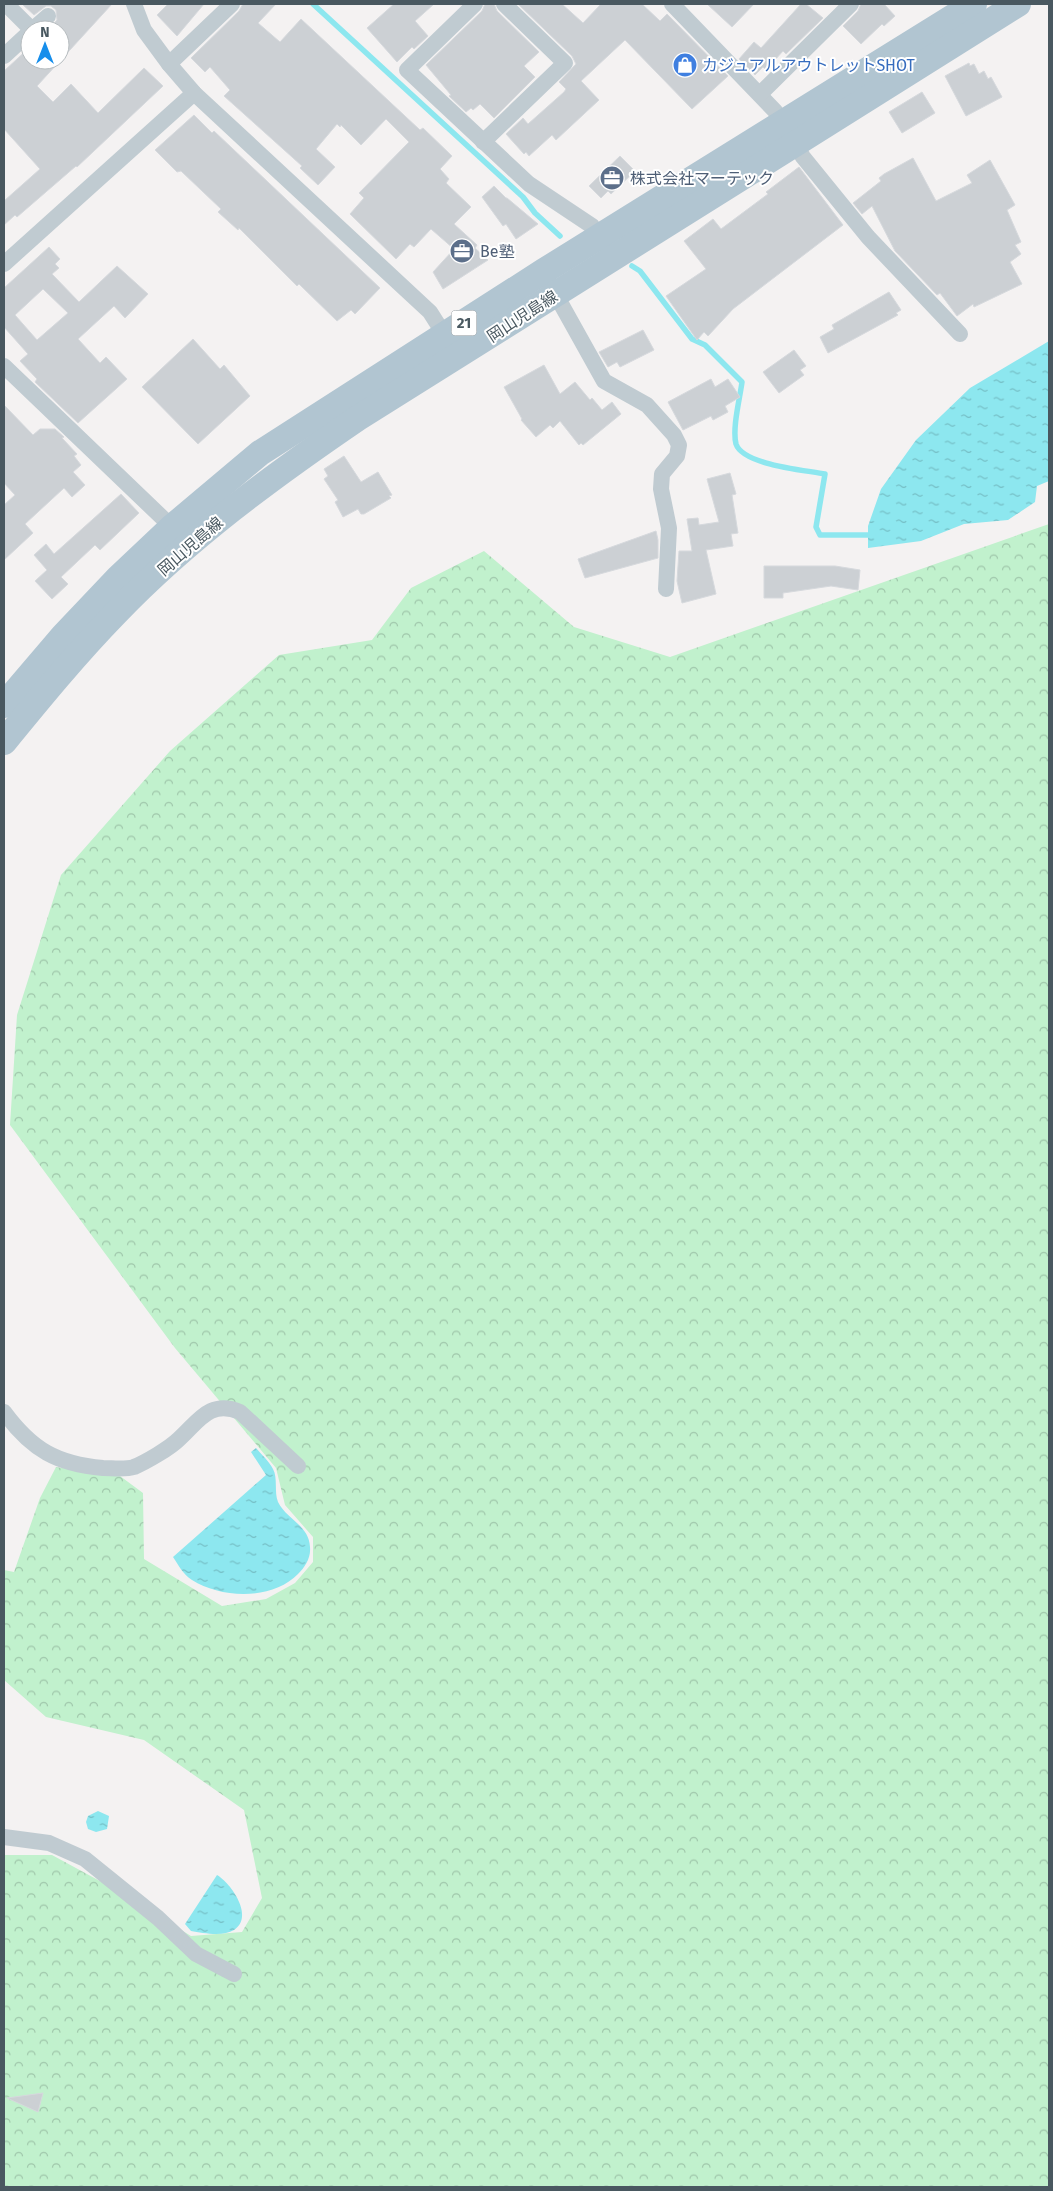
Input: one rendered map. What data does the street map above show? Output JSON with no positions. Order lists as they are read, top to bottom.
{
  "streets": {
    "main road": ["岡山児島線", "21"]
  },
  "places": {
    "shop": ["カジュアルアウトレットSHOT"],
    "office": ["株式会社マーテック", "Be塾"]
  },
  "north": "top"
}
